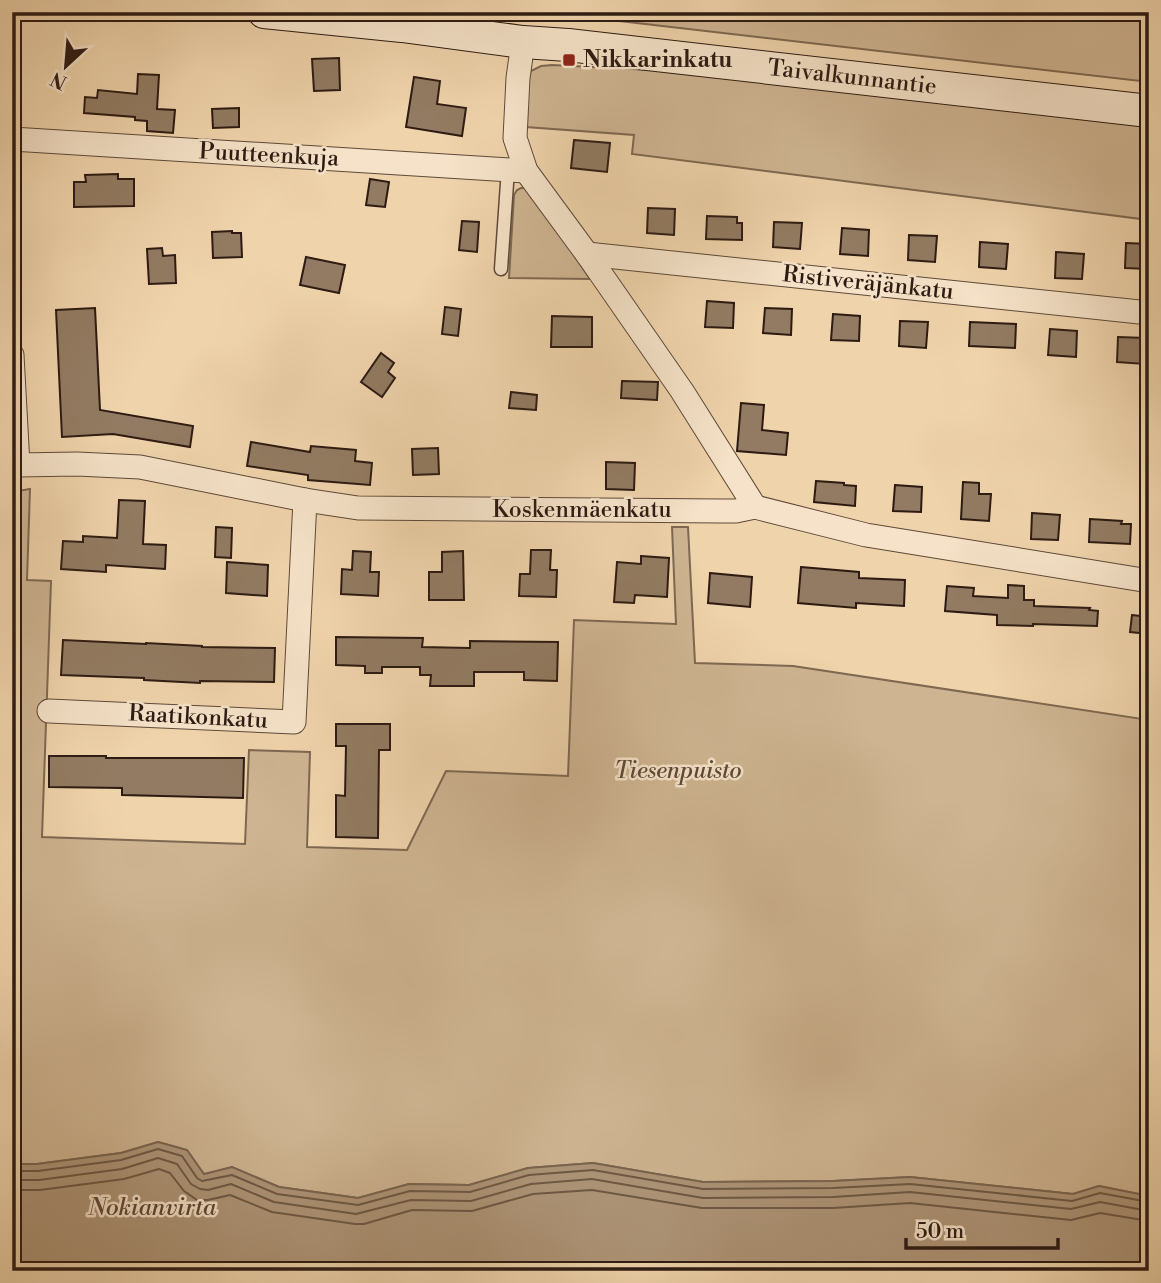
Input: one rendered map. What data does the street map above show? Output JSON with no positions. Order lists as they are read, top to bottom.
{
  "streets": {
    "main road": ["Taivalkunnantie"],
    "street": [
      "Puutteenkuja",
      "Ristiveräjänkatu",
      "Koskenmäenkatu",
      "Raatikonkatu"
    ]
  },
  "crossings": [
    ["Koskenmäenkatu", "Raatikonkatu"]
  ],
  "water": ["Nokianvirta"],
  "parks": ["Tiesenpuisto"],
  "places": {
    "transit": ["Nikkarinkatu"]
  },
  "scale_bar": "50 m",
  "north": "bottom left"
}
